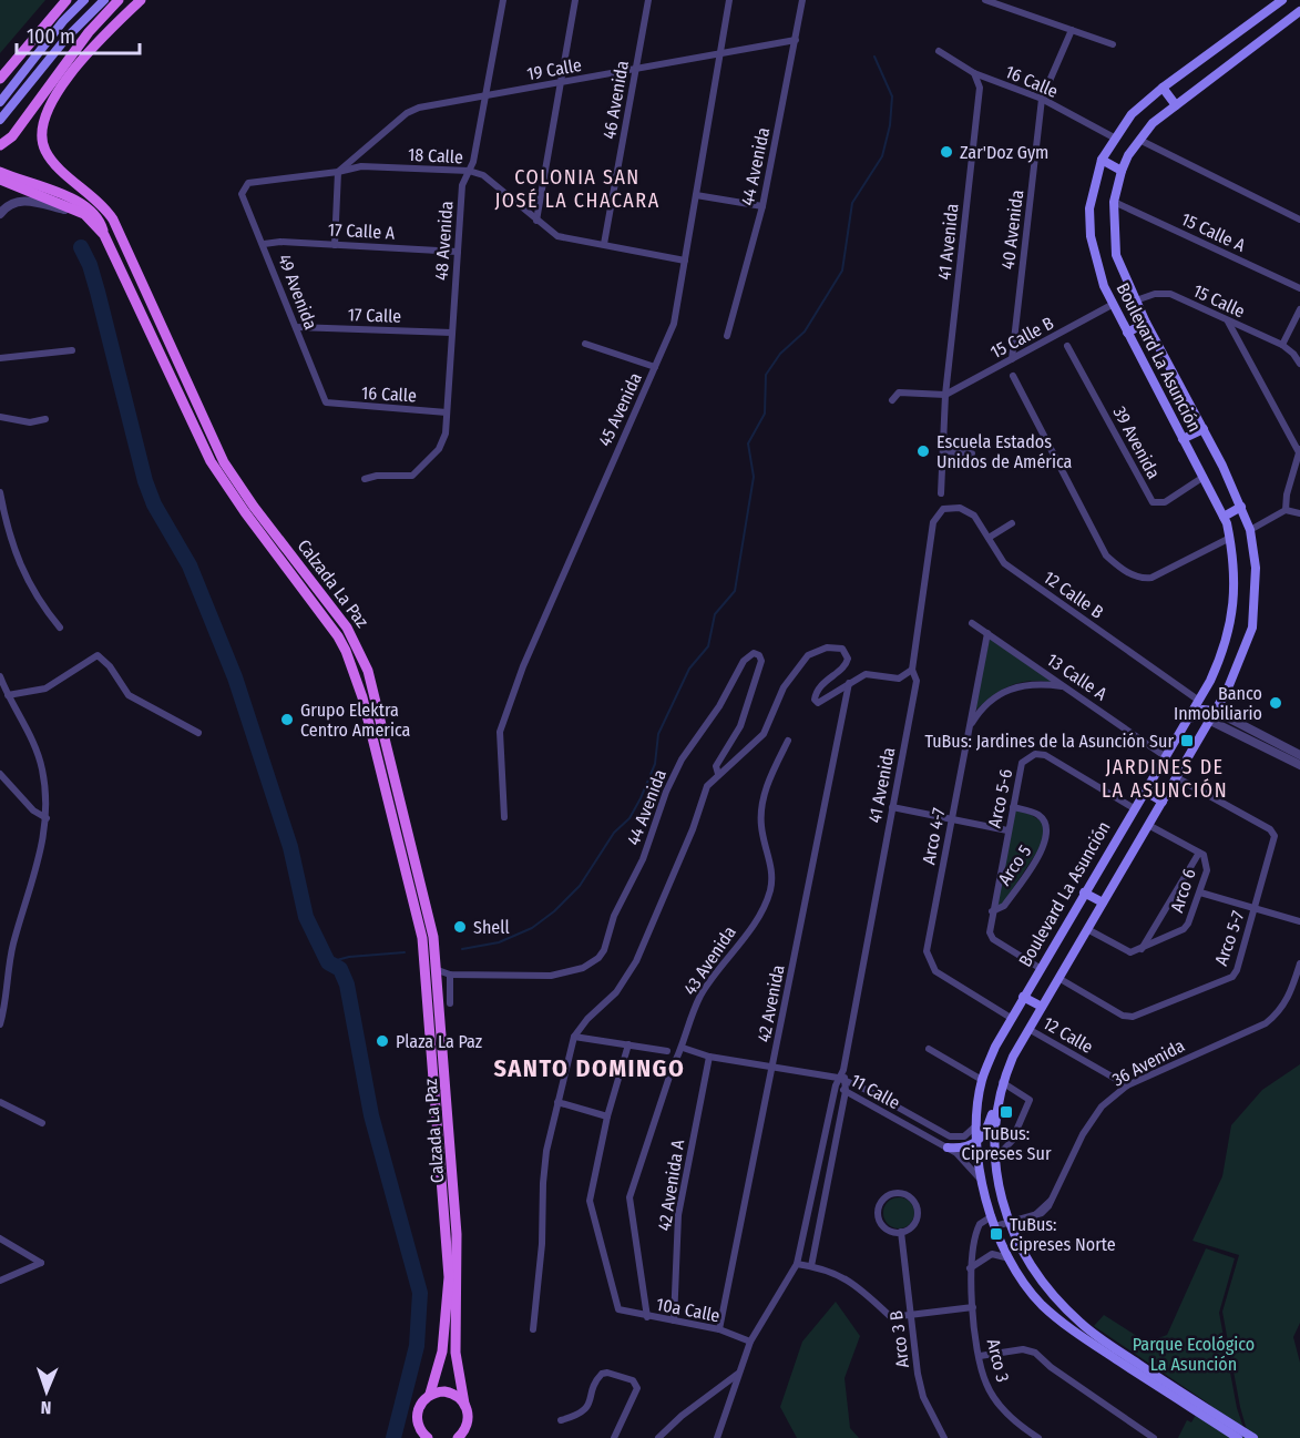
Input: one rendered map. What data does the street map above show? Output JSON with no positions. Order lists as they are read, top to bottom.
{
  "streets": {
    "main road": ["Boulevard La Asunción", "Calzada La Paz"],
    "street": [
      "19 Calle",
      "16 Calle",
      "46 Avenida",
      "18 Calle",
      "44 Avenida",
      "40 Avenida",
      "17 Calle A",
      "15 Calle A",
      "48 Avenida",
      "41 Avenida",
      "49 Avenida",
      "15 Calle",
      "17 Calle",
      "15 Calle B",
      "45 Avenida",
      "39 Avenida",
      "12 Calle B",
      "13 Calle A",
      "Arco 5-6",
      "Arco 4-7",
      "Arco 5",
      "Arco 6",
      "Arco 5-7",
      "43 Avenida",
      "42 Avenida",
      "12 Calle",
      "36 Avenida",
      "11 Calle",
      "42 Avenida A",
      "10a Calle",
      "Arco 3 B",
      "Arco 3"
    ]
  },
  "crossings": [
    ["19 Calle", "46 Avenida"],
    ["19 Calle", "18 Calle"],
    ["19 Calle", "44 Avenida"],
    ["19 Calle", "48 Avenida"],
    ["19 Calle", "45 Avenida"],
    ["16 Calle", "40 Avenida"],
    ["16 Calle", "48 Avenida"],
    ["16 Calle", "41 Avenida"],
    ["16 Calle", "49 Avenida"],
    ["16 Calle", "Boulevard La Asunción"],
    ["46 Avenida", "18 Calle"],
    ["18 Calle", "48 Avenida"],
    ["18 Calle", "49 Avenida"],
    ["18 Calle", "45 Avenida"],
    ["44 Avenida", "Calzada La Paz"],
    ["44 Avenida", "42 Avenida"],
    ["40 Avenida", "15 Calle B"],
    ["17 Calle A", "48 Avenida"],
    ["17 Calle A", "49 Avenida"],
    ["15 Calle A", "Boulevard La Asunción"],
    ["48 Avenida", "17 Calle"],
    ["41 Avenida", "15 Calle B"],
    ["41 Avenida", "12 Calle B"],
    ["41 Avenida", "11 Calle"],
    ["41 Avenida", "10a Calle"],
    ["49 Avenida", "17 Calle"],
    ["15 Calle", "Boulevard La Asunción"],
    ["15 Calle B", "Boulevard La Asunción"],
    ["Boulevard La Asunción", "39 Avenida"],
    ["Boulevard La Asunción", "12 Calle B"],
    ["Boulevard La Asunción", "13 Calle A"],
    ["Boulevard La Asunción", "Arco 5-6"],
    ["Boulevard La Asunción", "Arco 4-7"],
    ["Boulevard La Asunción", "Arco 6"],
    ["Boulevard La Asunción", "Arco 5-7"],
    ["Boulevard La Asunción", "12 Calle"],
    ["Boulevard La Asunción", "36 Avenida"],
    ["Boulevard La Asunción", "11 Calle"],
    ["Boulevard La Asunción", "Arco 3"],
    ["13 Calle A", "Arco 4-7"],
    ["Arco 5-6", "Arco 5"],
    ["43 Avenida", "10a Calle"],
    ["42 Avenida", "11 Calle"],
    ["42 Avenida", "10a Calle"],
    ["12 Calle", "36 Avenida"],
    ["42 Avenida A", "10a Calle"]
  ],
  "districts": ["COLONIA SAN JOSÉ LA CHACARA", "JARDINES DE LA ASUNCIÓN", "SANTO DOMINGO"],
  "parks": ["Parque Ecológico La Asunción"],
  "places": {
    "other": [
      "Zar'Doz Gym",
      "Escuela Estados Unidos de América",
      "Banco Inmobiliario",
      "Grupo Elektra Centro America",
      "Shell",
      "Plaza La Paz"
    ],
    "transit": ["TuBus: Jardines de la Asunción Sur", "TuBus: Cipreses Sur", "TuBus: Cipreses Norte"]
  },
  "scale_bar": "100 m",
  "north": "bottom"
}
